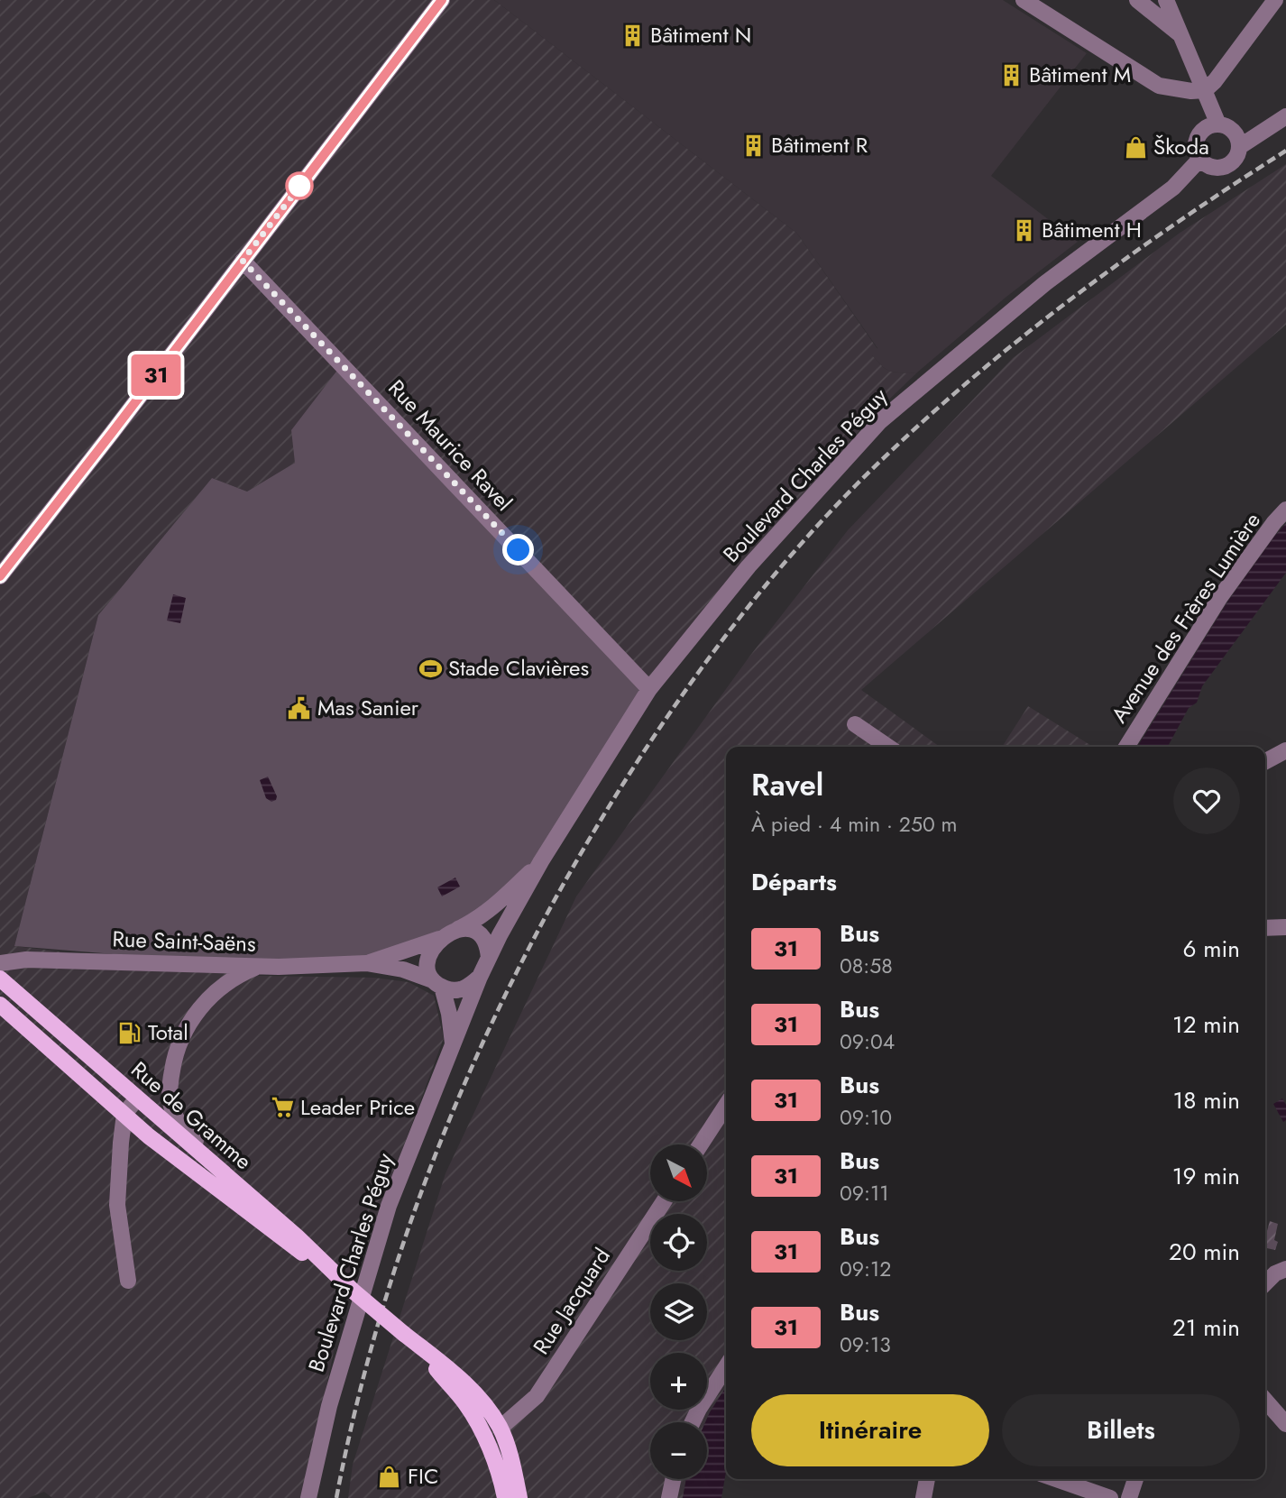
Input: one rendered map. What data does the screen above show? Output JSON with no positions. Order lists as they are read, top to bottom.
{
  "streets": {
    "main road": ["Rue de Gramme"],
    "street": [
      "Rue Maurice Ravel",
      "Boulevard Charles Péguy",
      "Avenue des Frères Lumière",
      "Rue Saint-Saëns",
      "Rue Jacquard"
    ]
  },
  "crossings": [
    ["Rue Maurice Ravel", "Boulevard Charles Péguy"],
    ["Boulevard Charles Péguy", "Rue Saint-Saëns"],
    ["Rue de Gramme", "Rue Jacquard"]
  ],
  "places": {
    "building": [
      "Bâtiment N",
      "Bâtiment M",
      "Bâtiment R",
      "Bâtiment H"
    ],
    "shop": ["Škoda", "FIC"],
    "sports": ["Stade Clavières"],
    "public building": ["Mas Sanier"],
    "fuel station": ["Total"],
    "supermarket": ["Leader Price"]
  },
  "lines": ["bus line 31"],
  "north": "bottom right",
  "page": {
    "on_map": "31",
    "heading": [
      ["Ravel", "À pied · 4 min · 250 m"],
      "Départs"
    ],
    "list": [
      {
        "mark": "31",
        "name": "Bus",
        "note": "08:58",
        "value": "6 min"
      },
      {
        "mark": "31",
        "name": "Bus",
        "note": "09:04",
        "value": "12 min"
      },
      {
        "mark": "31",
        "name": "Bus",
        "note": "09:10",
        "value": "18 min"
      },
      {
        "mark": "31",
        "name": "Bus",
        "note": "09:11",
        "value": "19 min"
      },
      {
        "mark": "31",
        "name": "Bus",
        "note": "09:12",
        "value": "20 min"
      },
      {
        "mark": "31",
        "name": "Bus",
        "note": "09:13",
        "value": "21 min"
      }
    ],
    "map_buttons": ["+", "−"],
    "buttons": ["Itinéraire", "Billets"]
  }
}
